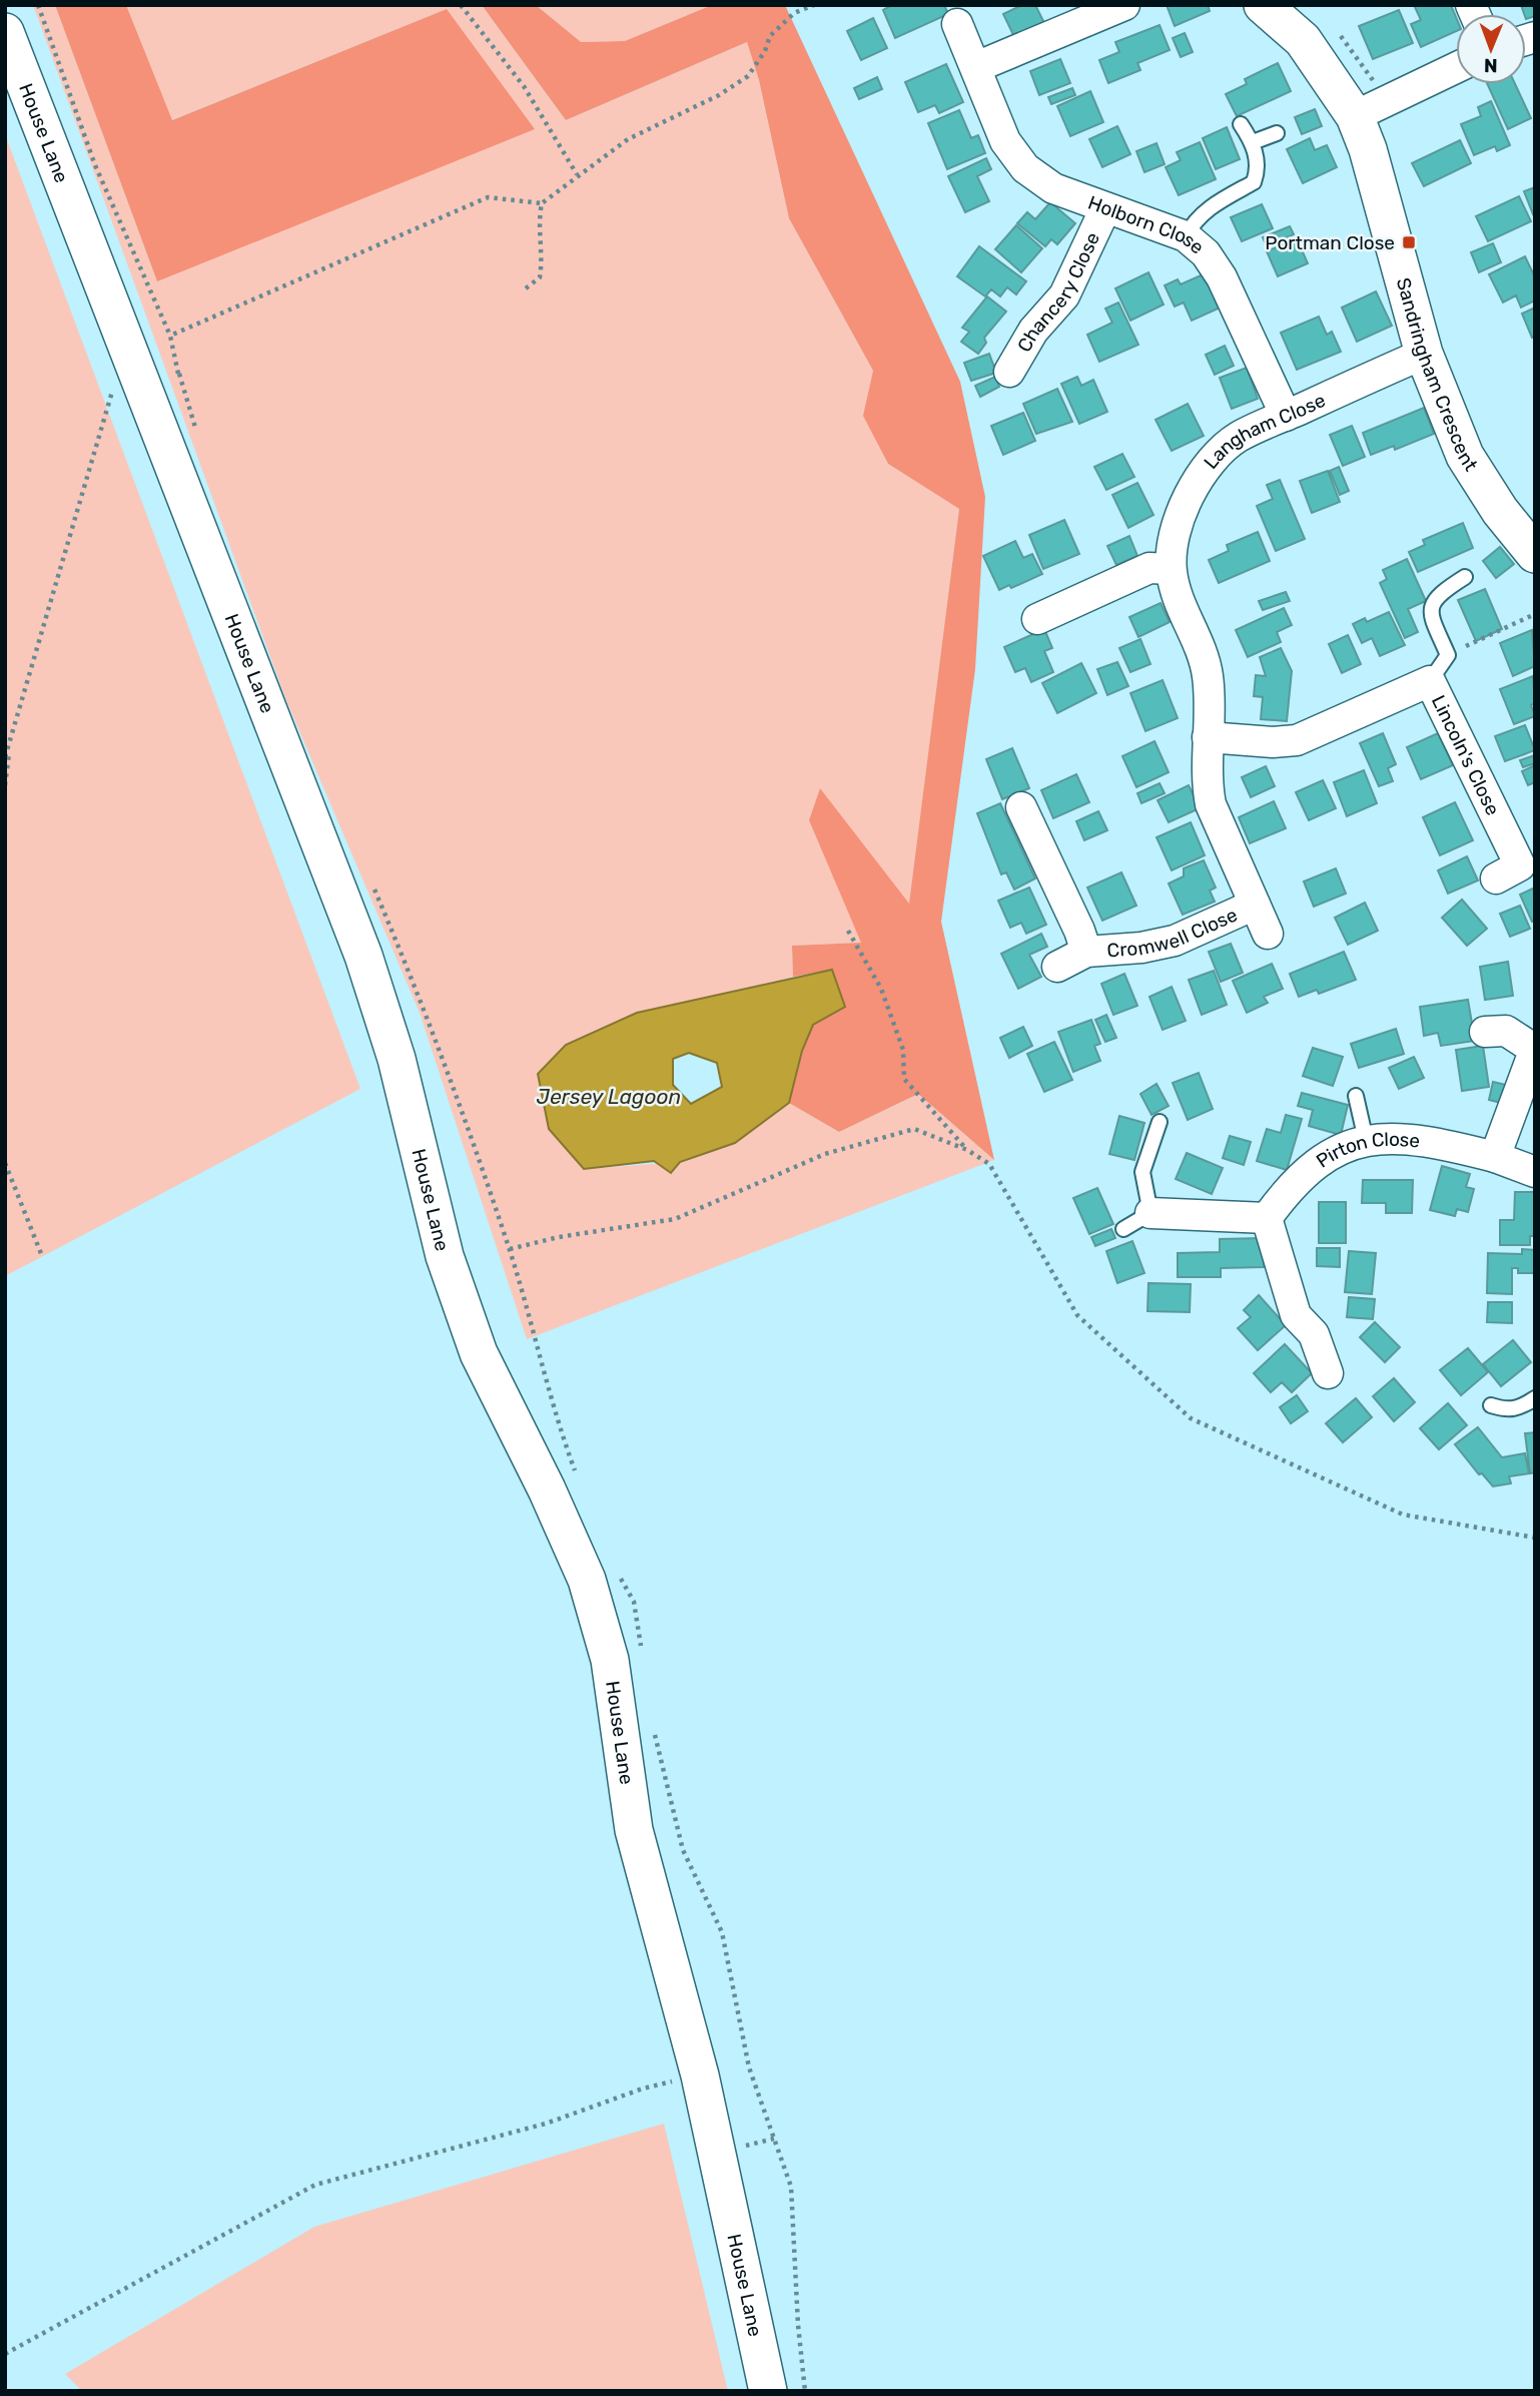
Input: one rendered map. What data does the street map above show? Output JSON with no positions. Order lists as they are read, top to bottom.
{
  "streets": {
    "street": [
      "House Lane",
      "Holborn Close",
      "Chancery Close",
      "Sandringham Crescent",
      "Langham Close",
      "Lincoln's Close",
      "Cromwell Close",
      "Pirton Close"
    ]
  },
  "crossings": [
    ["Holborn Close", "Chancery Close"],
    ["Holborn Close", "Langham Close"],
    ["Sandringham Crescent", "Langham Close"],
    ["Langham Close", "Lincoln's Close"],
    ["Langham Close", "Cromwell Close"]
  ],
  "water": ["Jersey Lagoon"],
  "places": {
    "transit": ["Portman Close"]
  },
  "north": "bottom"
}
